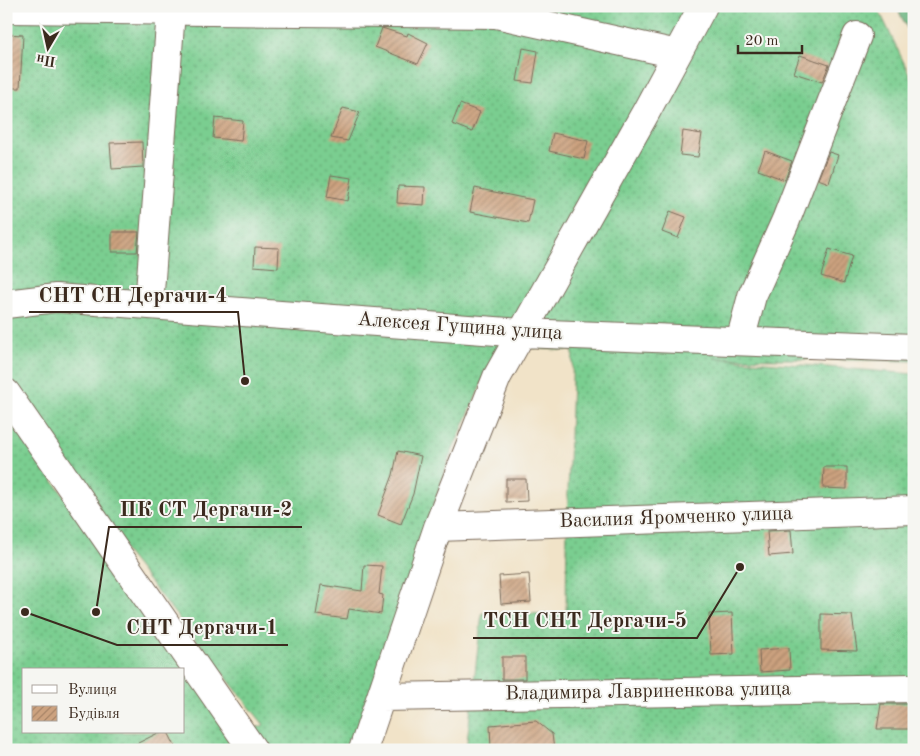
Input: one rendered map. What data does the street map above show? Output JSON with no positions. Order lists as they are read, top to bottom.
{
  "streets": {
    "street": ["Алексея Гущина улица", "Василия Яромченко улица", "Владимира Лавриненкова улица"]
  },
  "places": [
    "СНТ СН Дергачи-4",
    "ТСН СНТ Дергачи-5",
    "СНТ Дергачи-1",
    "ПК СТ Дергачи-2"
  ],
  "legend": ["Вулиця", "Будівля"],
  "scale_bar": "20 m",
  "north": "bottom"
}
